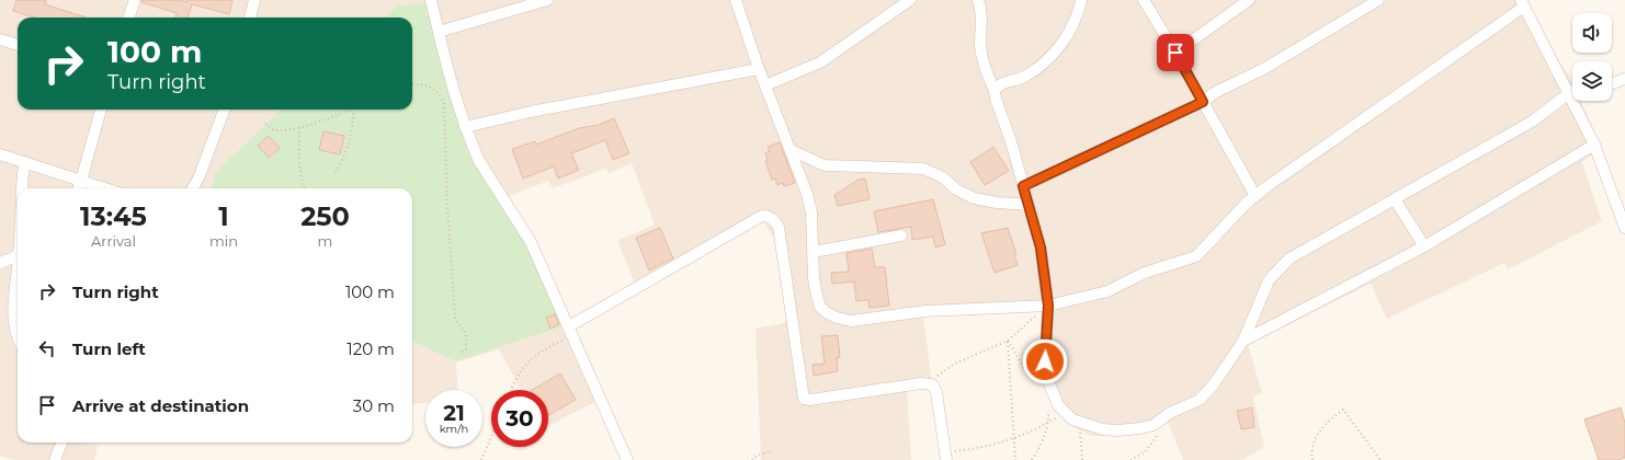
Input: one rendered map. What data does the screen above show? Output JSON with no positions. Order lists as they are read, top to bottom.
{
  "page": {
    "turn": ["100 m", "Turn right"],
    "eta": [
      "13:45",
      "Arrival",
      "1",
      "min",
      "250",
      "m"
    ],
    "list": [
      {
        "name": "Turn right",
        "value": "100 m"
      },
      {
        "name": "Turn left",
        "value": "120 m"
      },
      {
        "name": "Arrive at destination",
        "value": "30 m"
      }
    ],
    "speed": "21 km/h",
    "limit": "30"
  }
}
